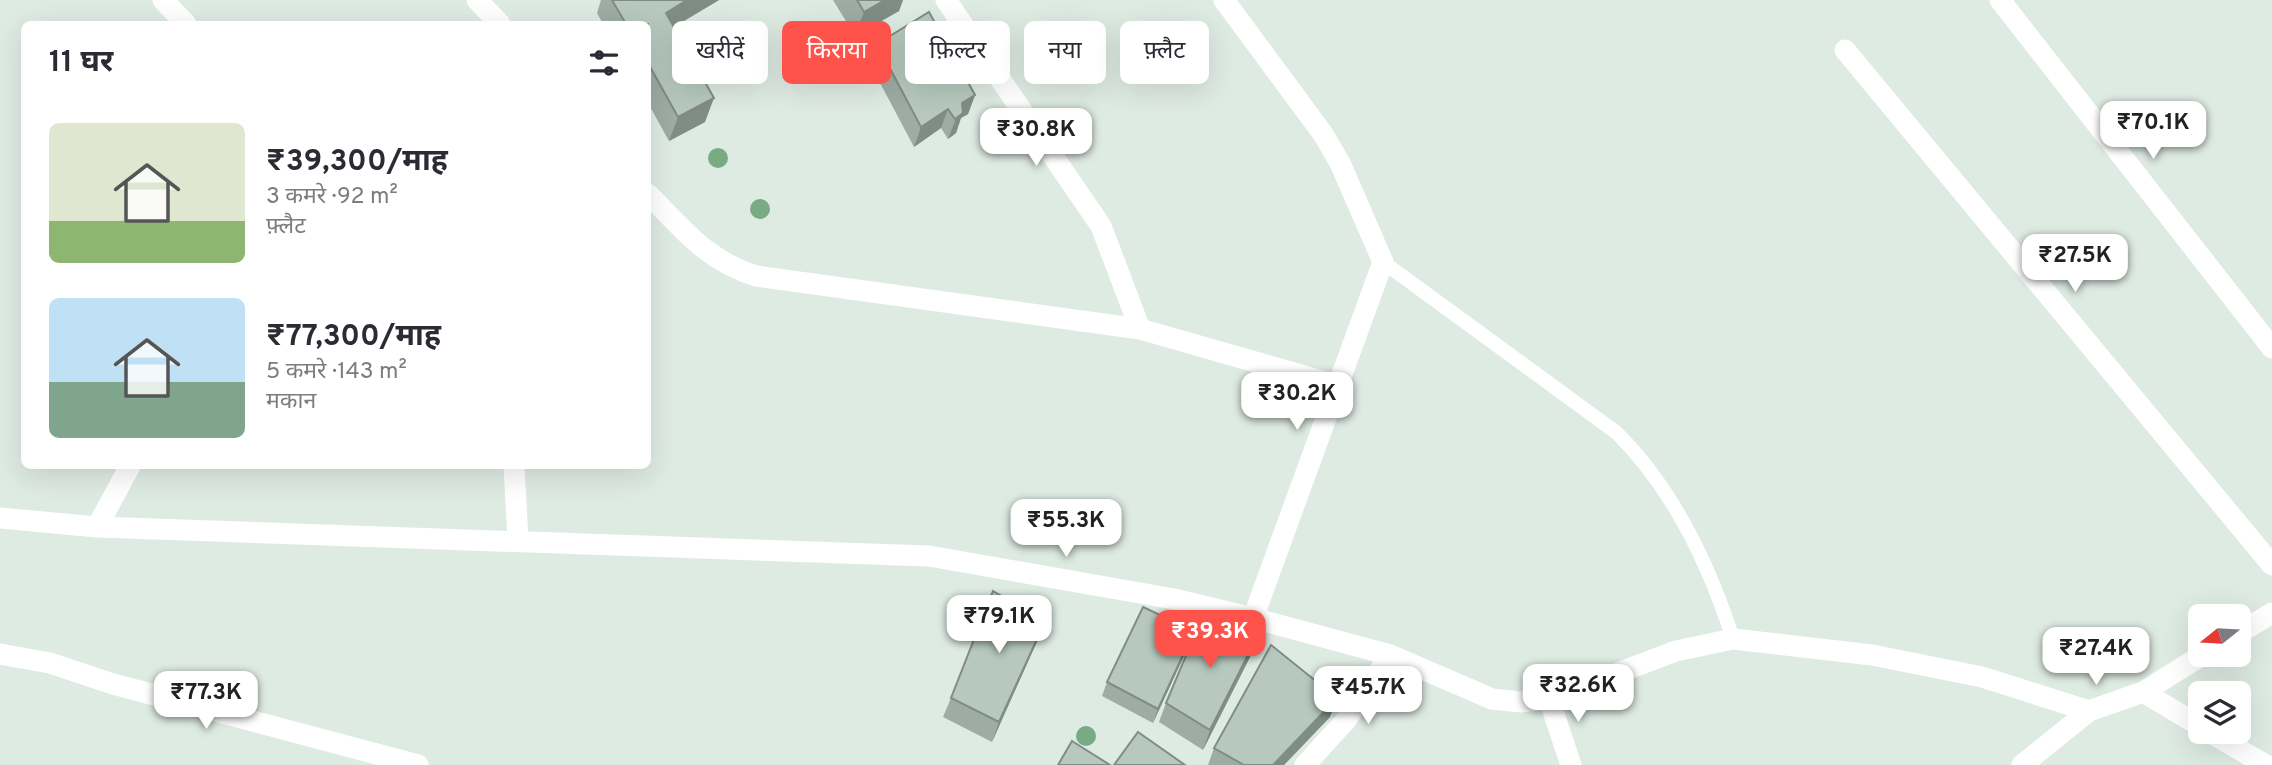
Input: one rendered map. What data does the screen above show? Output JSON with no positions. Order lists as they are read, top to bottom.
{
  "north": "left",
  "page": {
    "chip": [
      "खरीदें",
      "किराया",
      "फ़िल्टर",
      "नया",
      "फ़्लैट"
    ],
    "heading": "11 घर",
    "price": [
      "₹70.1K",
      "₹30.8K",
      "₹27.5K",
      "₹30.2K",
      "₹55.3K",
      "₹79.1K",
      "₹39.3K",
      "₹27.4K",
      "₹32.6K",
      "₹45.7K",
      "₹77.3K"
    ],
    "list": [
      {
        "name": "₹39,300/माह",
        "note": "3 कमरे · 92 m² · फ़्लैट"
      },
      {
        "name": "₹77,300/माह",
        "note": "5 कमरे · 143 m² · मकान"
      }
    ]
  }
}
